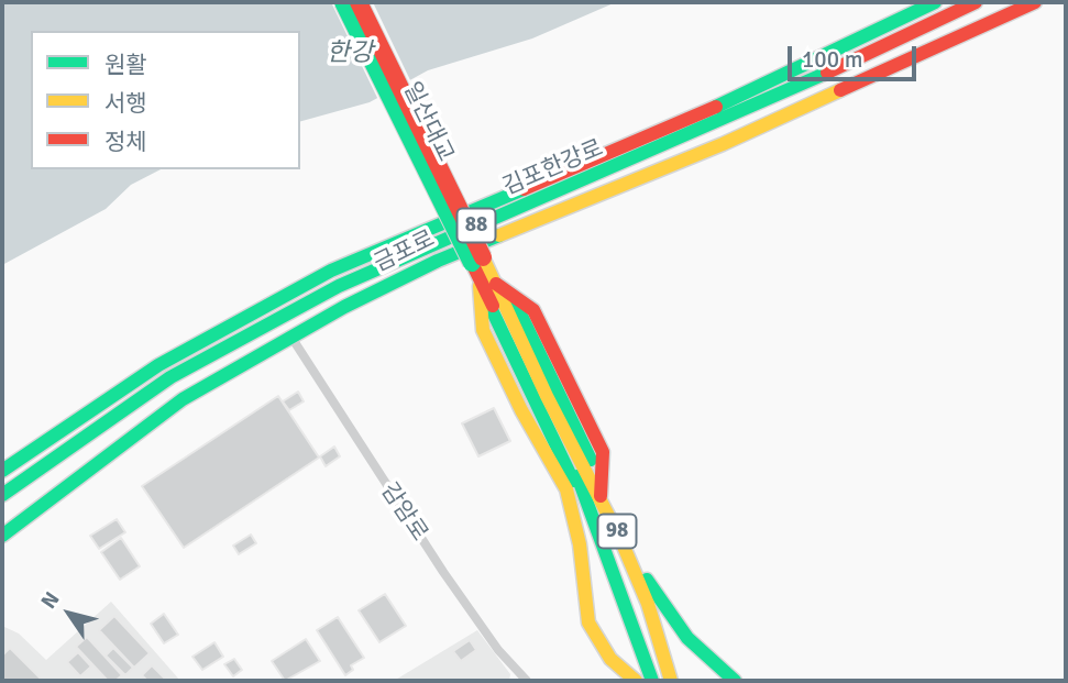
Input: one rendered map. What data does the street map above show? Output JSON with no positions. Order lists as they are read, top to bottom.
{
  "streets": {
    "main road": [
      "일산대교",
      "김포한강로",
      "88",
      "금포로",
      "98"
    ],
    "street": ["감암로"]
  },
  "crossings": [
    ["일산대교", "98"],
    ["금포로", "감암로"]
  ],
  "water": ["한강"],
  "legend": ["원활", "서행", "정체"],
  "scale_bar": "100 m",
  "north": "top left"
}
